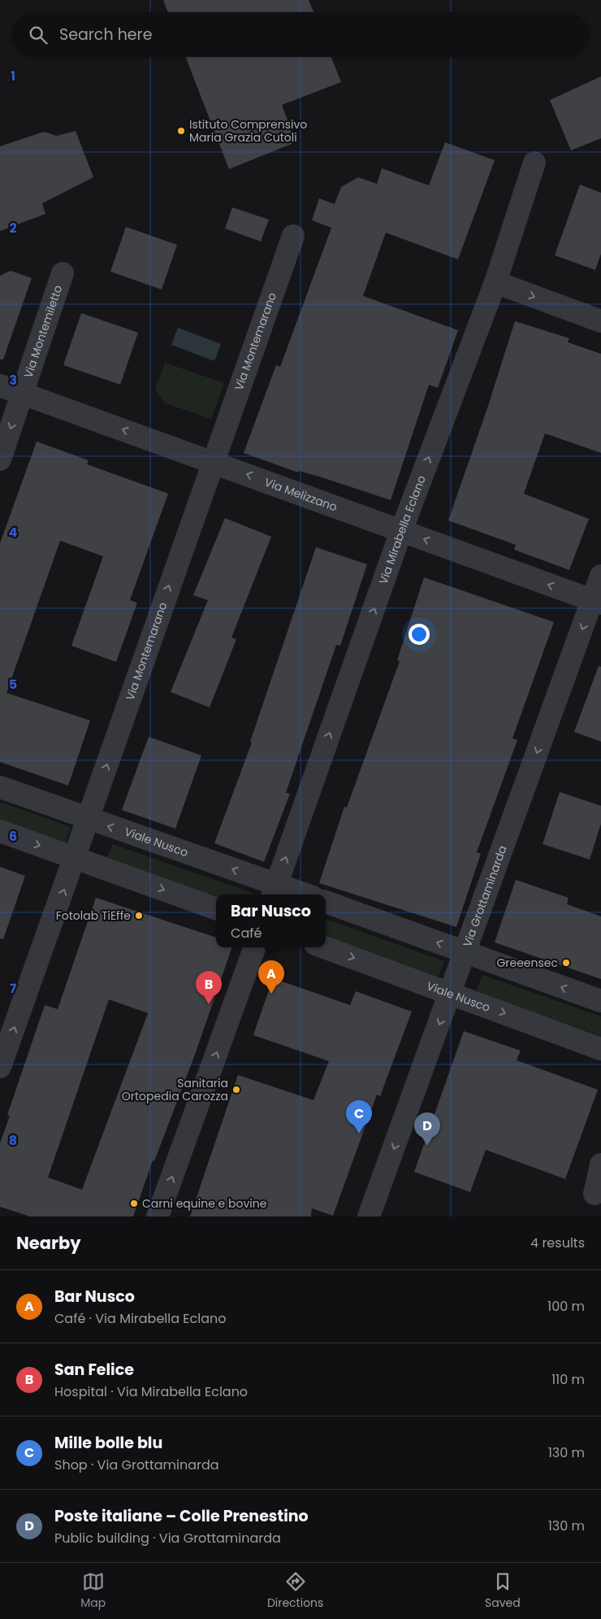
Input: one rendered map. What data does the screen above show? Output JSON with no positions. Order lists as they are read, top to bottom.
{
  "streets": {
    "street": [
      "Via Montemiletto",
      "Via Montemarano",
      "Via Melizzano",
      "Via Mirabella Eclano",
      "Viale Nusco",
      "Via Grottaminarda"
    ]
  },
  "crossings": [
    ["Via Montemiletto", "Via Melizzano"],
    ["Via Montemarano", "Via Melizzano"],
    ["Via Montemarano", "Viale Nusco"],
    ["Via Melizzano", "Via Mirabella Eclano"],
    ["Via Melizzano", "Via Grottaminarda"],
    ["Via Mirabella Eclano", "Viale Nusco"],
    ["Viale Nusco", "Via Grottaminarda"]
  ],
  "one_way": ["Via Montemiletto", "Via Melizzano", "Via Mirabella Eclano"],
  "places": [
    "Istituto Comprensivo Maria Grazia Cutoli",
    "Fotolab TiEffe",
    "Greeensec",
    "Sanitaria Ortopedia Carozza",
    "Carni equine e bovine"
  ],
  "page": {
    "search": "Search here",
    "popup": ["Bar Nusco", "Café"],
    "pins": [
      "A",
      "B",
      "C",
      "D"
    ],
    "heading": ["Nearby", "4 results"],
    "list": [
      {
        "mark": "A",
        "name": "Bar Nusco",
        "note": "Café · Via Mirabella Eclano",
        "value": "100 m"
      },
      {
        "mark": "B",
        "name": "San Felice",
        "note": "Hospital · Via Mirabella Eclano",
        "value": "110 m"
      },
      {
        "mark": "C",
        "name": "Mille bolle blu",
        "note": "Shop · Via Grottaminarda",
        "value": "130 m"
      },
      {
        "mark": "D",
        "name": "Poste italiane – Colle Prenestino",
        "note": "Public building · Via Grottaminarda",
        "value": "130 m"
      }
    ],
    "nav": ["Map", "Directions", "Saved"]
  },
  "grid": {
    "rows": [
      "1",
      "2",
      "3",
      "4",
      "5",
      "6",
      "7",
      "8"
    ]
  }
}
